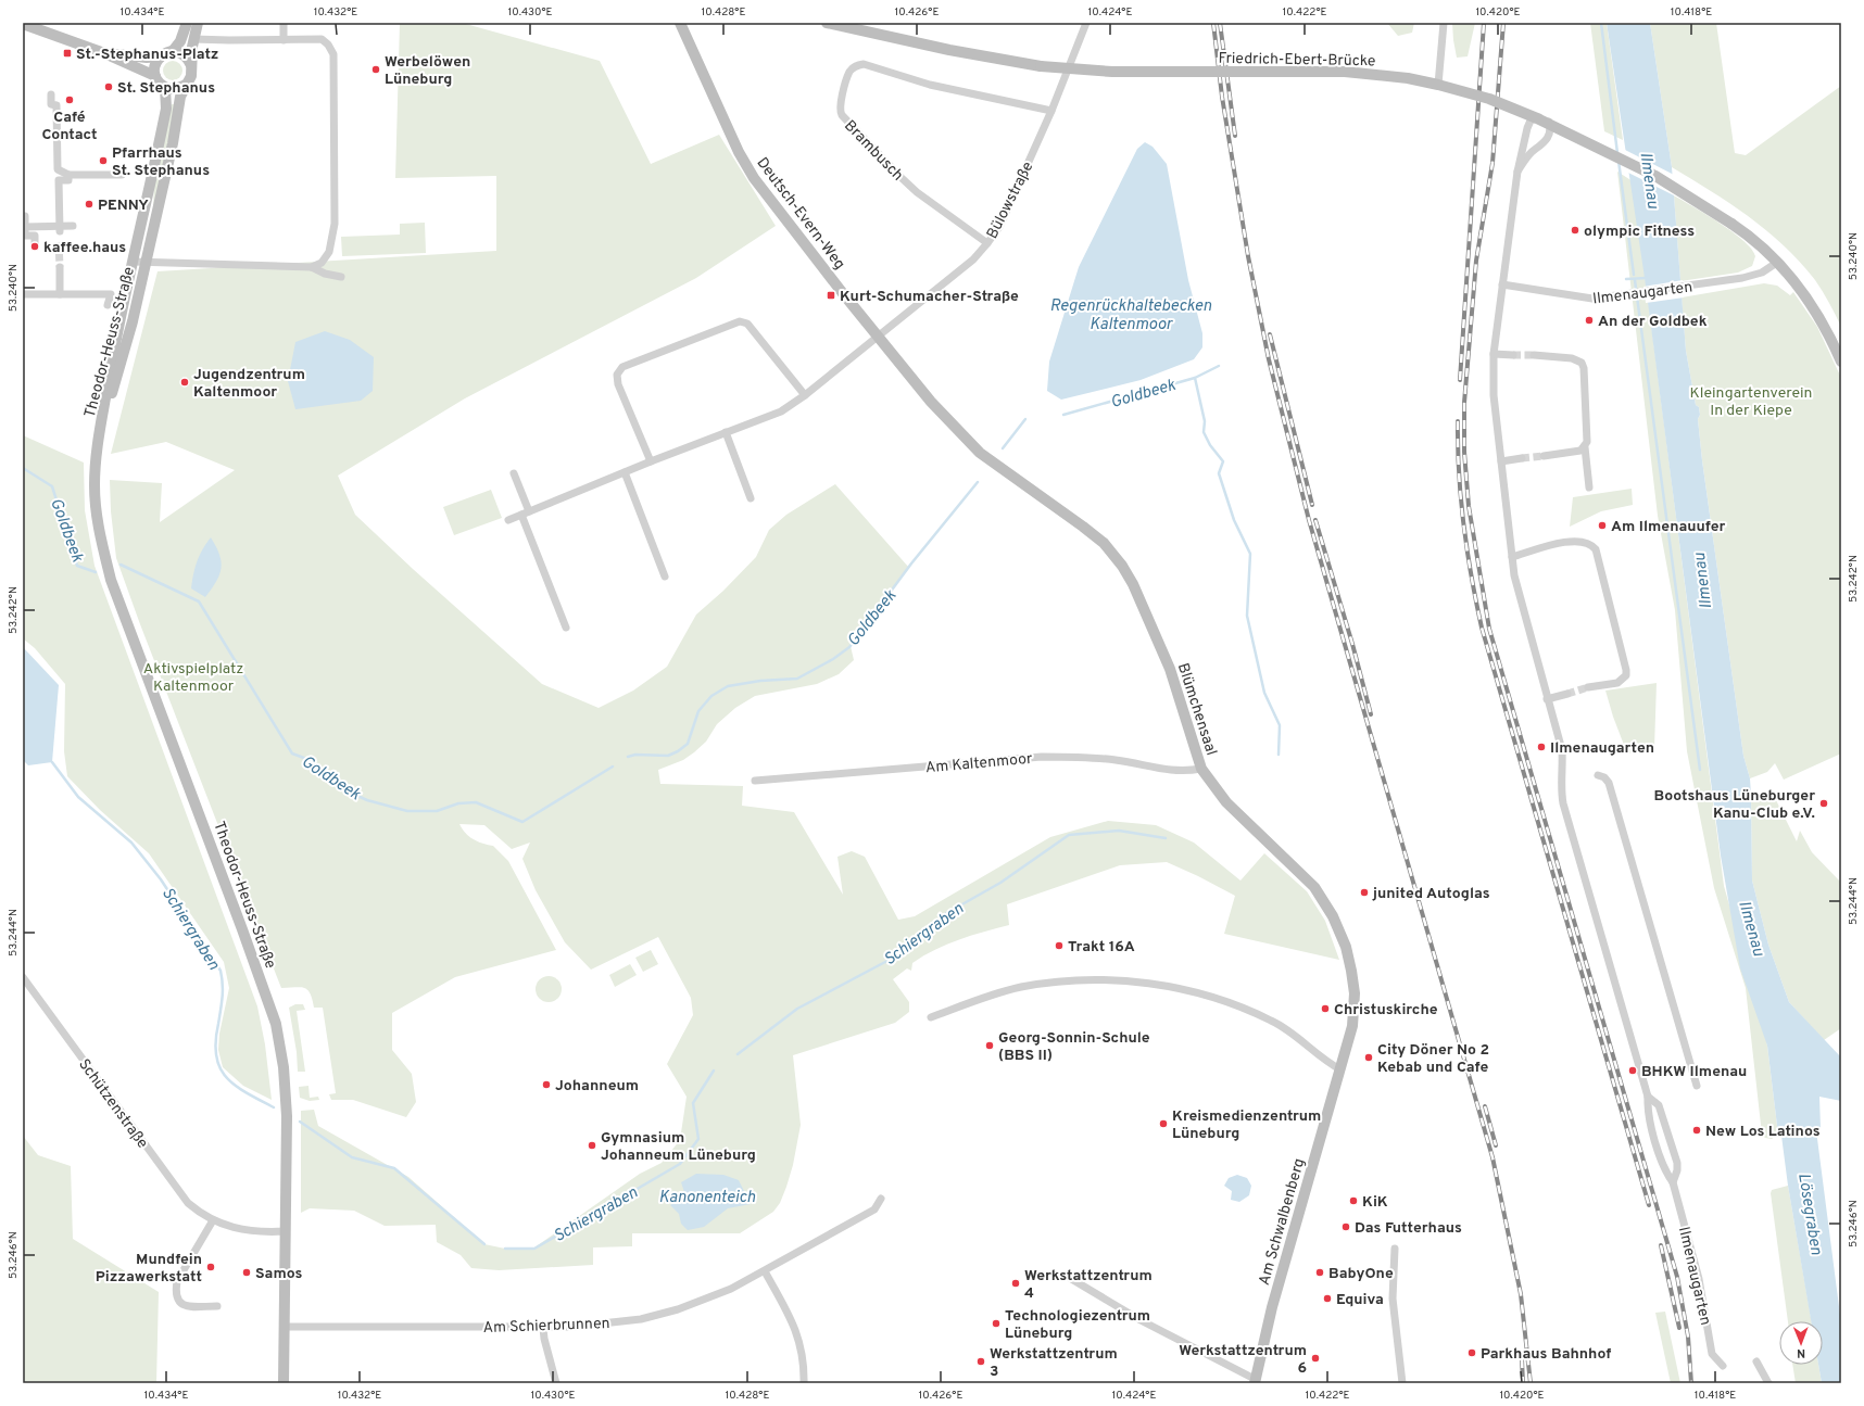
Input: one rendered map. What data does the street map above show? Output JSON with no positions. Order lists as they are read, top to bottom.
{
  "streets": {
    "main road": [
      "Friedrich-Ebert-Brücke",
      "Deutsch-Evern-Weg",
      "Theodor-Heuss-Straße",
      "Blümchensaal",
      "Am Schwalbenberg"
    ],
    "street": [
      "Brambusch",
      "Bülowstraße",
      "Ilmenaugarten",
      "Am Kaltenmoor",
      "Schützenstraße",
      "Am Schierbrunnen"
    ]
  },
  "crossings": [
    ["Friedrich-Ebert-Brücke", "Ilmenaugarten"],
    ["Brambusch", "Bülowstraße"],
    ["Bülowstraße", "Deutsch-Evern-Weg"],
    ["Deutsch-Evern-Weg", "Blümchensaal"],
    ["Theodor-Heuss-Straße", "Schützenstraße"],
    ["Theodor-Heuss-Straße", "Am Schierbrunnen"],
    ["Blümchensaal", "Am Kaltenmoor"],
    ["Blümchensaal", "Am Schwalbenberg"]
  ],
  "water": [
    "Ilmenau",
    "Regenrückhaltebecken Kaltenmoor",
    "Goldbeek",
    "Schiergraben",
    "Kanonenteich",
    "Lösegraben"
  ],
  "parks": ["Kleingartenverein In der Kiepe", "Aktivspielplatz Kaltenmoor"],
  "places": {
    "transit": ["St.-Stephanus-Platz", "Kurt-Schumacher-Straße"],
    "other": [
      "Werbelöwen Lüneburg",
      "St. Stephanus",
      "Café Contact",
      "Pfarrhaus St. Stephanus",
      "PENNY",
      "olympic Fitness",
      "kaffee.haus",
      "An der Goldbek",
      "Jugendzentrum Kaltenmoor",
      "Am Ilmenauufer",
      "Ilmenaugarten",
      "Bootshaus Lüneburger Kanu-Club e.V.",
      "junited Autoglas",
      "Trakt 16A",
      "Christuskirche",
      "Georg-Sonnin-Schule (BBS II)",
      "City Döner No 2 Kebab und Cafe",
      "BHKW Ilmenau",
      "Johanneum",
      "Kreismedienzentrum Lüneburg",
      "New Los Latinos",
      "Gymnasium Johanneum Lüneburg",
      "KiK",
      "Das Futterhaus",
      "Mundfein Pizzawerkstatt",
      "Samos",
      "BabyOne",
      "Werkstattzentrum 4",
      "Equiva",
      "Technologiezentrum Lüneburg",
      "Parkhaus Bahnhof",
      "Werkstattzentrum 6",
      "Werkstattzentrum 3"
    ]
  },
  "north": "bottom",
  "coordinates": [
    "10.434°E",
    "10.432°E",
    "10.430°E",
    "10.428°E",
    "10.426°E",
    "10.424°E",
    "10.422°E",
    "10.420°E",
    "10.418°E",
    "53.240°N",
    "53.242°N",
    "53.244°N",
    "53.246°N"
  ]
}
